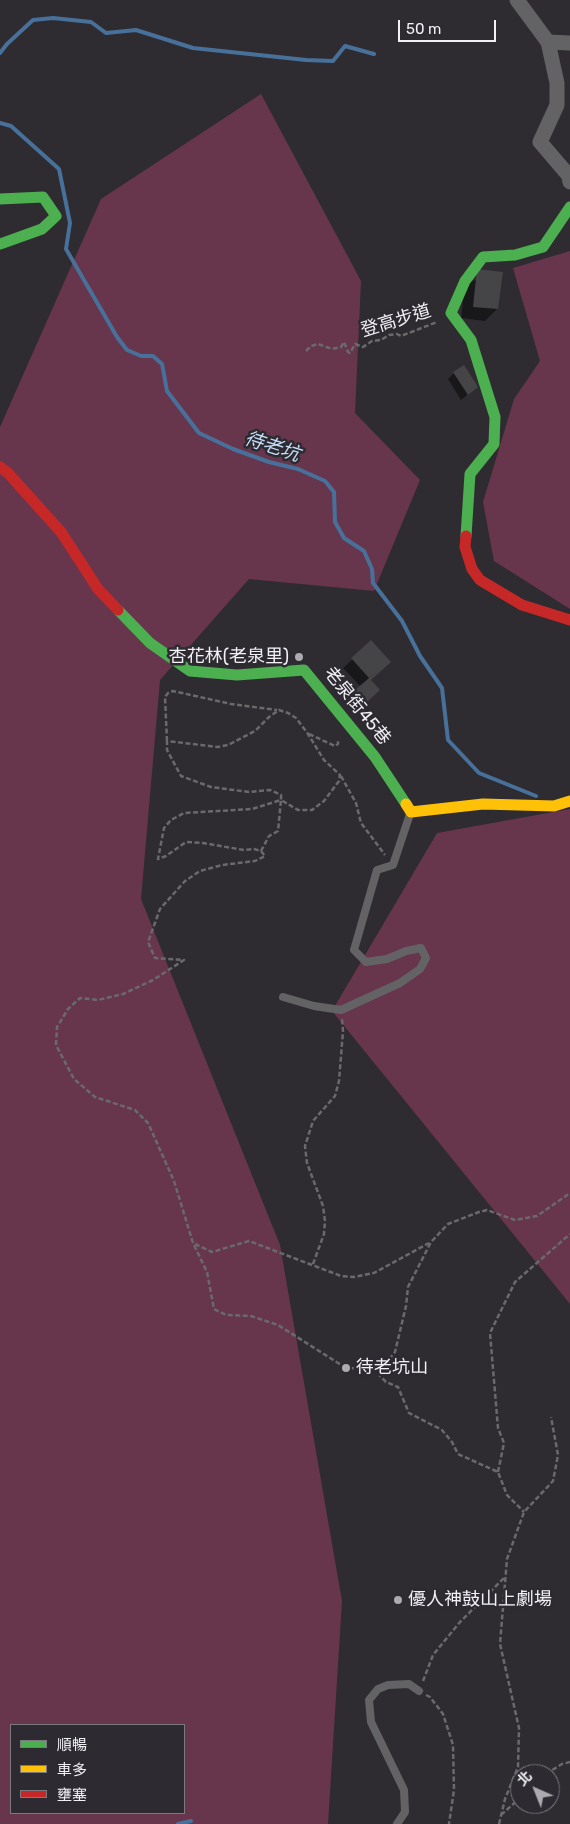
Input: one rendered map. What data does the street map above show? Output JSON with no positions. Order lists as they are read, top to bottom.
{
  "streets": {
    "street": ["老泉街45巷"],
    "path": ["登高步道"]
  },
  "water": ["待老坑"],
  "places": ["杏花林(老泉里)", "待老坑山", "優人神鼓山上劇場"],
  "legend": ["順暢", "車多", "壅塞"],
  "scale_bar": "50 m",
  "north": "top left"
}
